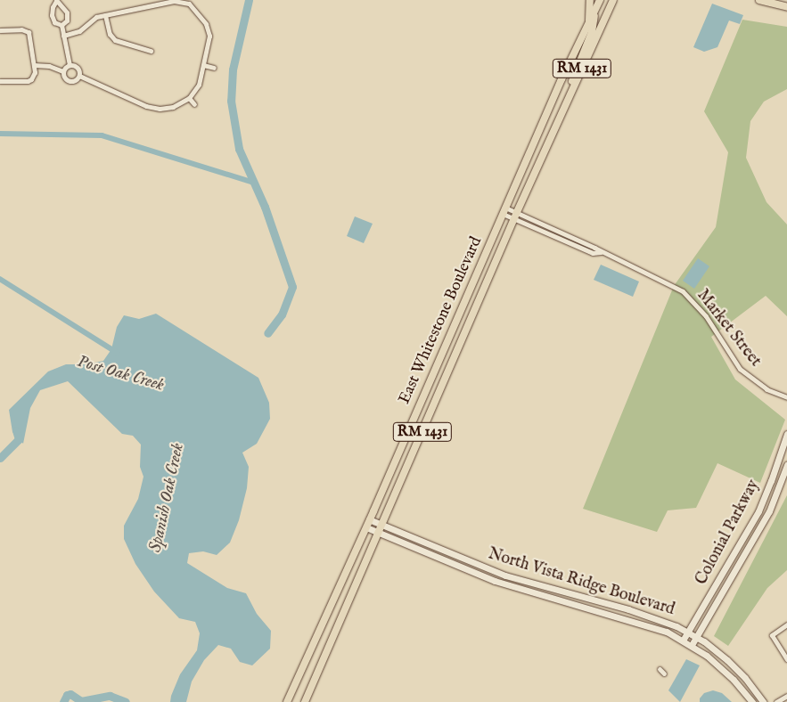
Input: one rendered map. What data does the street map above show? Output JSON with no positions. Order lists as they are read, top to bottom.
{
  "streets": {
    "main road": ["RM 1431", "East Whitestone Boulevard"],
    "street": ["Market Street", "Colonial Parkway", "North Vista Ridge Boulevard"]
  },
  "crossings": [
    ["East Whitestone Boulevard", "Market Street"],
    ["East Whitestone Boulevard", "North Vista Ridge Boulevard"],
    ["Colonial Parkway", "North Vista Ridge Boulevard"]
  ],
  "water": ["Post Oak Creek", "Spanish Oak Creek"]
}
